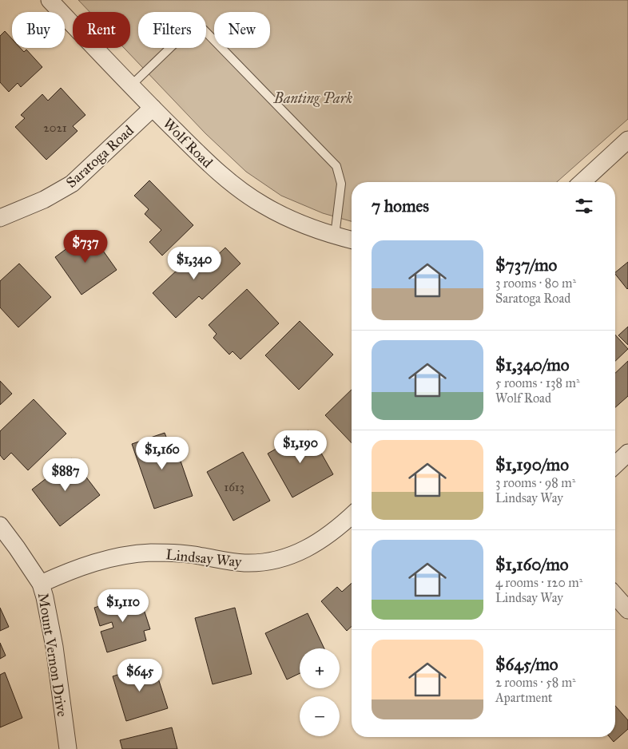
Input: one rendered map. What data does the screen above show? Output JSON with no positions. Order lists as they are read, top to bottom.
{
  "streets": {
    "street": [
      "Wolf Road",
      "Saratoga Road",
      "Lindsay Way",
      "Mount Vernon Drive"
    ]
  },
  "crossings": [
    ["Wolf Road", "Saratoga Road"],
    ["Lindsay Way", "Mount Vernon Drive"]
  ],
  "parks": ["Banting Park"],
  "house_numbers": ["2021", "1613"],
  "page": {
    "chip": [
      "Buy",
      "Rent",
      "Filters",
      "New"
    ],
    "heading": "7 homes",
    "price": [
      "$737",
      "$1,340",
      "$1,190",
      "$1,160",
      "$887",
      "$1,110",
      "$645"
    ],
    "list": [
      {
        "name": "$737/mo",
        "note": "3 rooms · 80 m² · Saratoga Road"
      },
      {
        "name": "$1,340/mo",
        "note": "5 rooms · 138 m² · Wolf Road"
      },
      {
        "name": "$1,190/mo",
        "note": "3 rooms · 98 m² · Lindsay Way"
      },
      {
        "name": "$1,160/mo",
        "note": "4 rooms · 120 m² · Lindsay Way"
      },
      {
        "name": "$645/mo",
        "note": "2 rooms · 58 m² · Apartment"
      }
    ],
    "map_buttons": ["+", "−"]
  }
}
